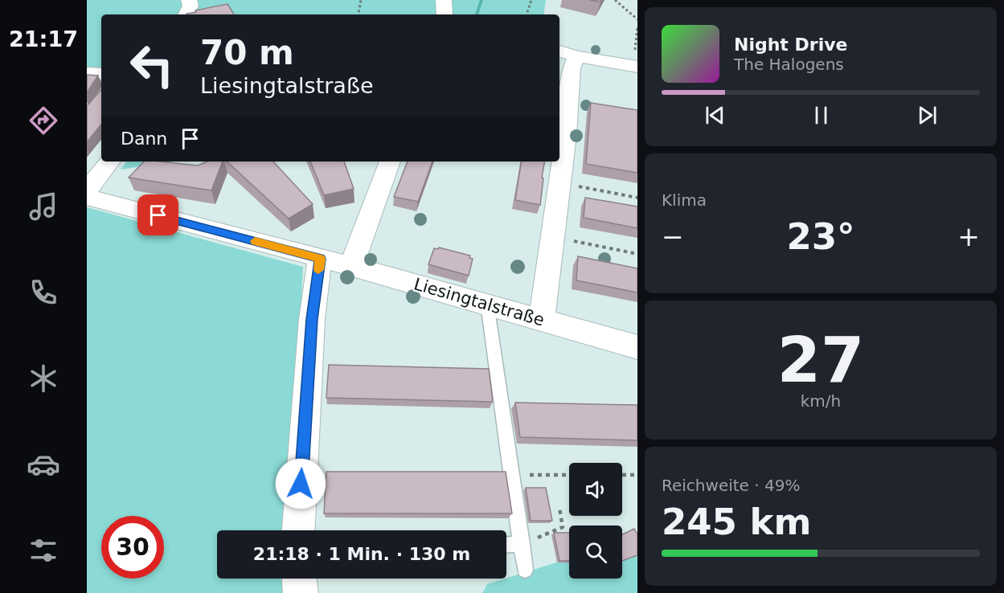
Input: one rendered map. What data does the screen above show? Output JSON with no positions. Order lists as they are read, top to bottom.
{
  "streets": {
    "street": ["Liesingtalstraße"]
  },
  "page": {
    "tabs": "21:17",
    "turn": ["70 m", "Liesingtalstraße"],
    "song": ["Night Drive", "The Halogens"],
    "then": "Dann",
    "tile": [
      "Klima",
      ["27", "km/h"],
      ["Reichweite · 49%", "245 km"]
    ],
    "heat": ["−", "23°", "+"],
    "limit": "30",
    "trip": "21:18 · 1 Min. · 130 m"
  }
}
